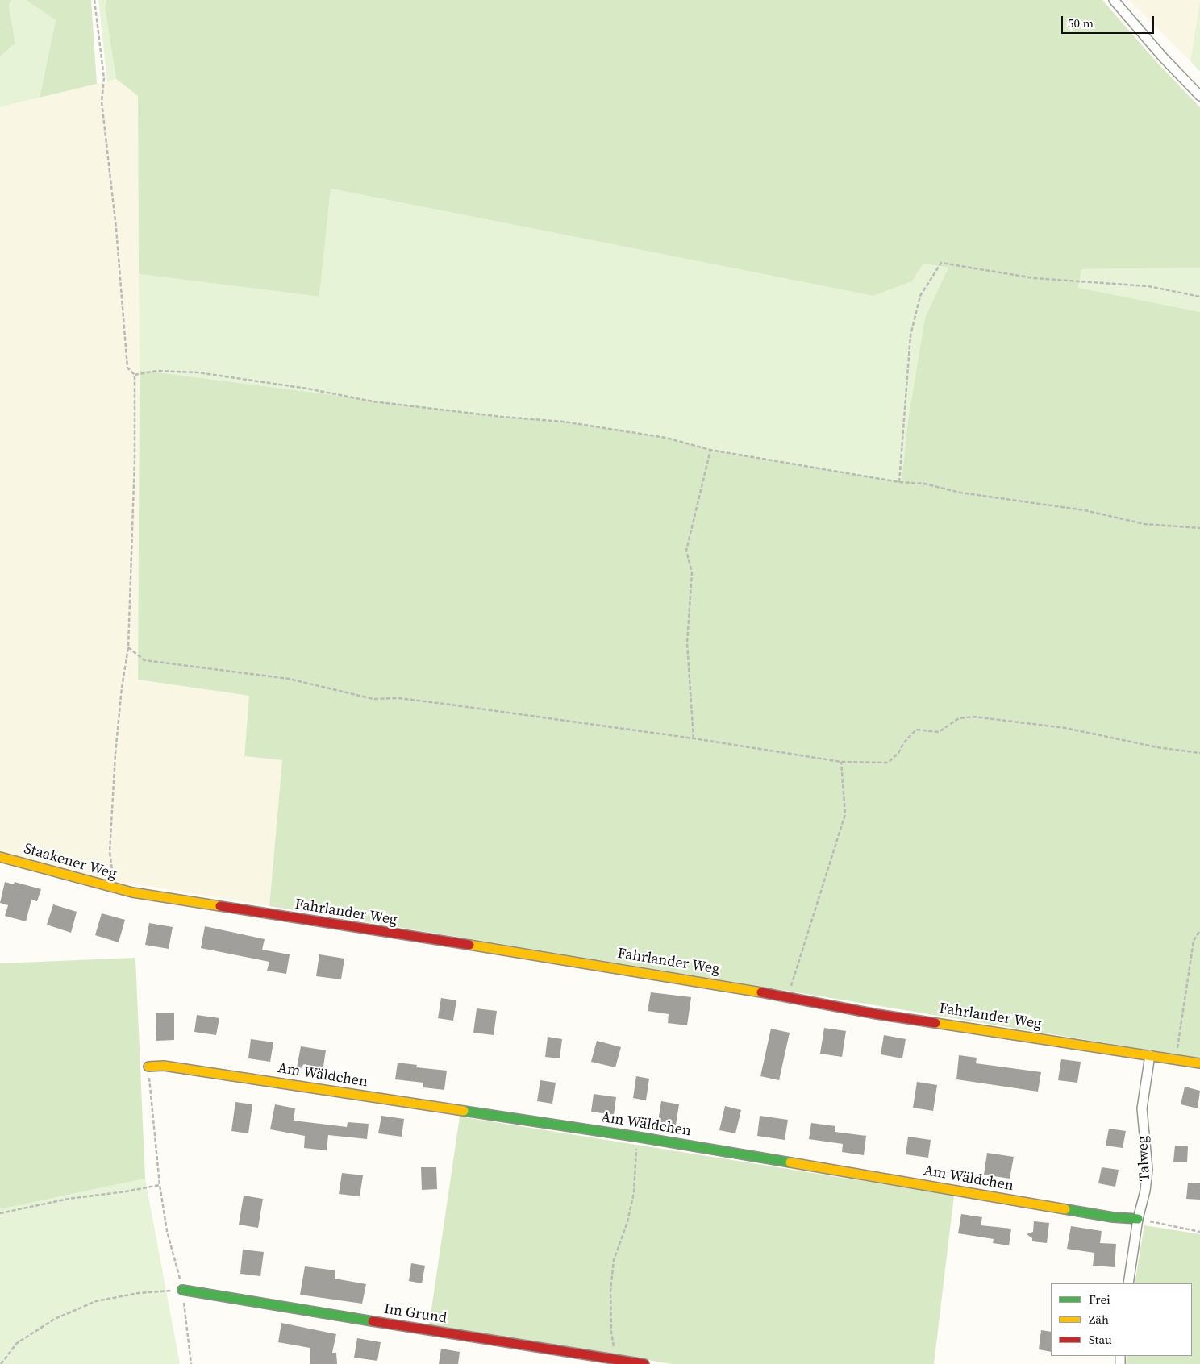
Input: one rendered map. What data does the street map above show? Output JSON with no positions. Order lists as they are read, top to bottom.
{
  "streets": {
    "street": [
      "Staakener Weg",
      "Fahrlander Weg",
      "Am Wäldchen",
      "Talweg",
      "Im Grund"
    ]
  },
  "crossings": [
    ["Staakener Weg", "Fahrlander Weg"],
    ["Fahrlander Weg", "Talweg"],
    ["Am Wäldchen", "Talweg"]
  ],
  "legend": ["Frei", "Zäh", "Stau"],
  "scale_bar": "50 m"
}
